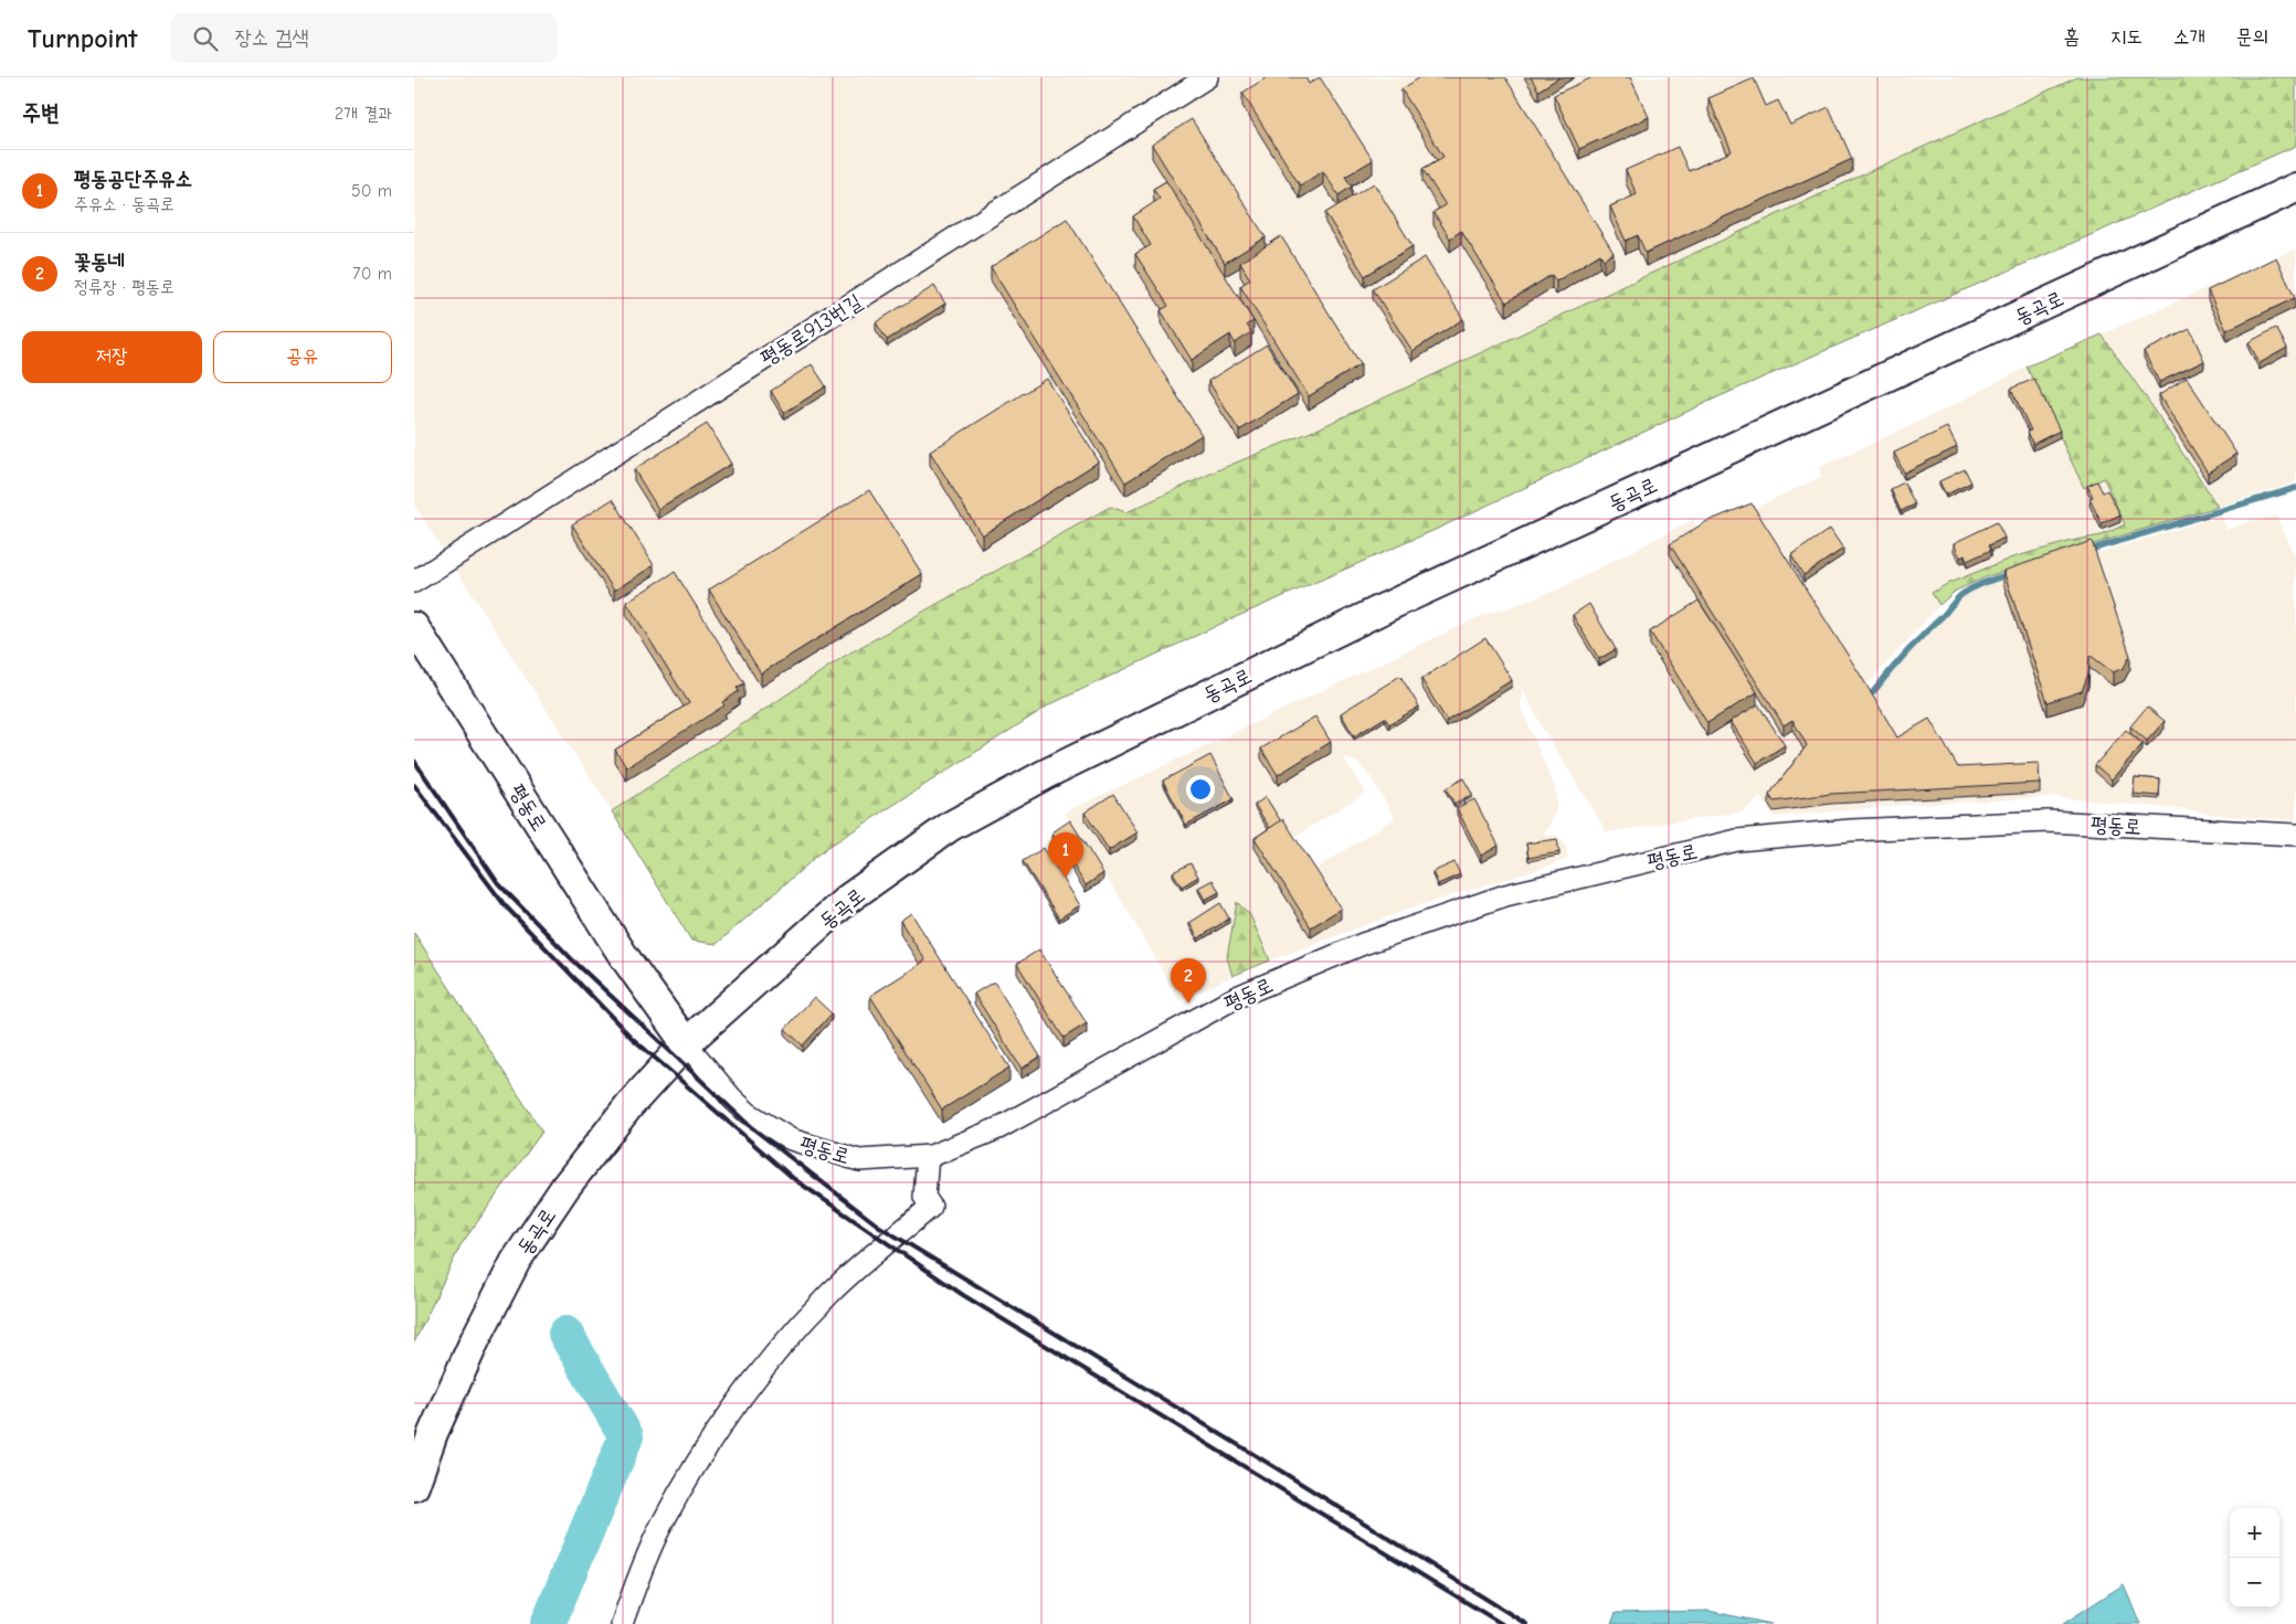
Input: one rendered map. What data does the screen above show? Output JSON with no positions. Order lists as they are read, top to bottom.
{
  "streets": {
    "main road": ["동곡로", "평동로"],
    "street": ["평동로913번길"]
  },
  "crossings": [
    ["동곡로", "평동로"]
  ],
  "page": {
    "header": "Turnpoint",
    "search": "장소 검색",
    "nav": [
      "홈",
      "지도",
      "소개",
      "문의"
    ],
    "heading": ["주변", "2개 결과"],
    "list": [
      {
        "mark": "1",
        "name": "평동공단주유소",
        "note": "주유소 · 동곡로",
        "value": "50 m"
      },
      {
        "mark": "2",
        "name": "꽃동네",
        "note": "정류장 · 평동로",
        "value": "70 m"
      }
    ],
    "buttons": ["저장", "공유"],
    "pins": ["1", "2"],
    "map_buttons": ["+", "−"]
  }
}
